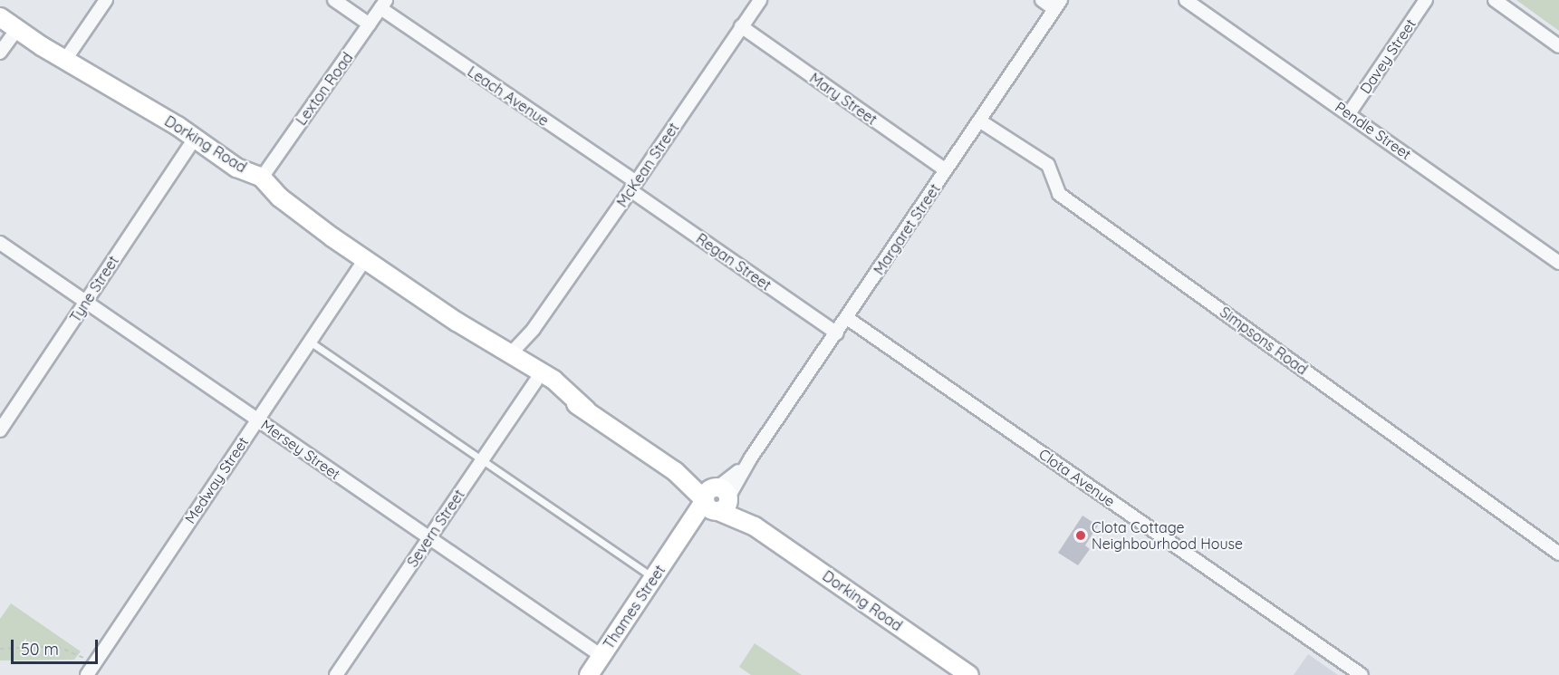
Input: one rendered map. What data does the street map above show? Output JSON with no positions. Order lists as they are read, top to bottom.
{
  "streets": {
    "main road": ["Dorking Road", "Thames Street"],
    "street": [
      "Davey Street",
      "Lexton Road",
      "Leach Avenue",
      "Mary Street",
      "Pendle Street",
      "McKean Street",
      "Margaret Street",
      "Regan Street",
      "Tyne Street",
      "Simpsons Road",
      "Mersey Street",
      "Clota Avenue",
      "Medway Street",
      "Severn Street"
    ]
  },
  "crossings": [
    ["Davey Street", "Pendle Street"],
    ["Lexton Road", "Leach Avenue"],
    ["Lexton Road", "Dorking Road"],
    ["Leach Avenue", "McKean Street"],
    ["Leach Avenue", "Regan Street"],
    ["Mary Street", "McKean Street"],
    ["Mary Street", "Margaret Street"],
    ["Dorking Road", "McKean Street"],
    ["Dorking Road", "Margaret Street"],
    ["Dorking Road", "Tyne Street"],
    ["Dorking Road", "Medway Street"],
    ["Dorking Road", "Severn Street"],
    ["Dorking Road", "Thames Street"],
    ["McKean Street", "Regan Street"],
    ["Margaret Street", "Regan Street"],
    ["Margaret Street", "Simpsons Road"],
    ["Margaret Street", "Clota Avenue"],
    ["Margaret Street", "Thames Street"],
    ["Tyne Street", "Mersey Street"],
    ["Mersey Street", "Medway Street"],
    ["Mersey Street", "Severn Street"],
    ["Mersey Street", "Thames Street"]
  ],
  "places": ["Clota Cottage Neighbourhood House"],
  "scale_bar": "50 m"
}
